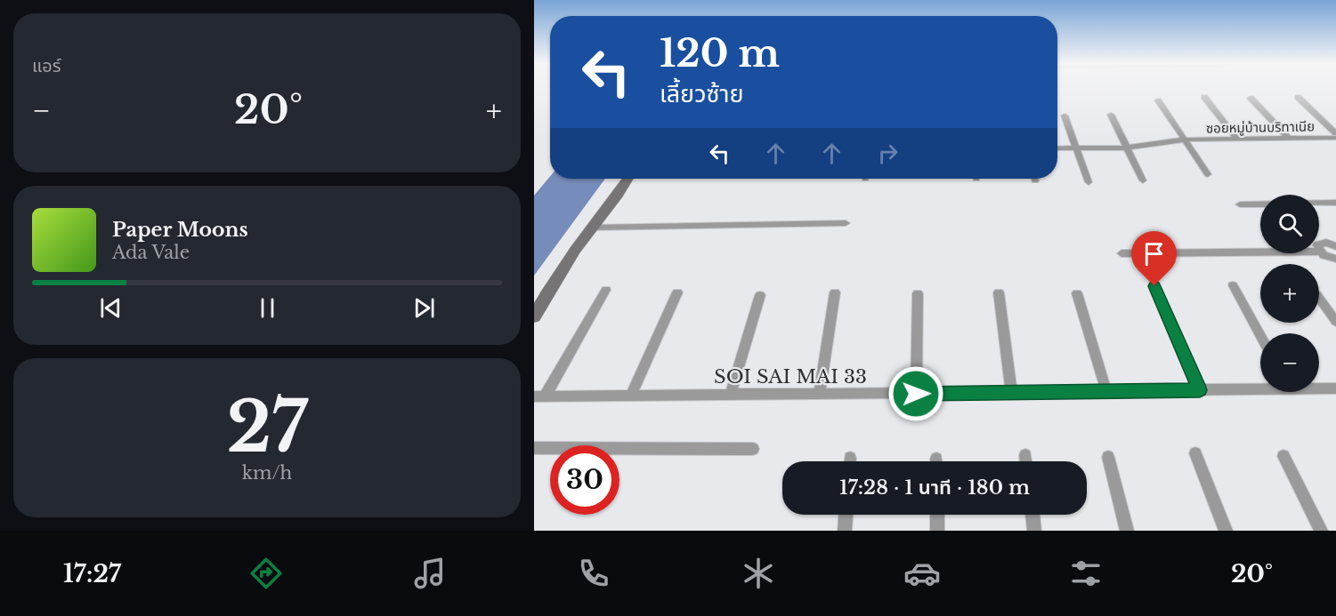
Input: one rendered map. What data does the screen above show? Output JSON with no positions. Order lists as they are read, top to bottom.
{
  "streets": {
    "street": ["ซอยหมู่บ้านบริทาเนีย", "SOI SAI MAI 33"]
  },
  "page": {
    "tile": [
      "แอร์",
      ["27", "km/h"]
    ],
    "turn": ["120 m", "เลี้ยวซ้าย"],
    "heat": ["−", "20°", "+"],
    "map_buttons": ["+", "−"],
    "song": ["Paper Moons", "Ada Vale"],
    "limit": "30",
    "trip": "17:28 · 1 นาที · 180 m",
    "tabs": ["17:27", "20°"]
  }
}
